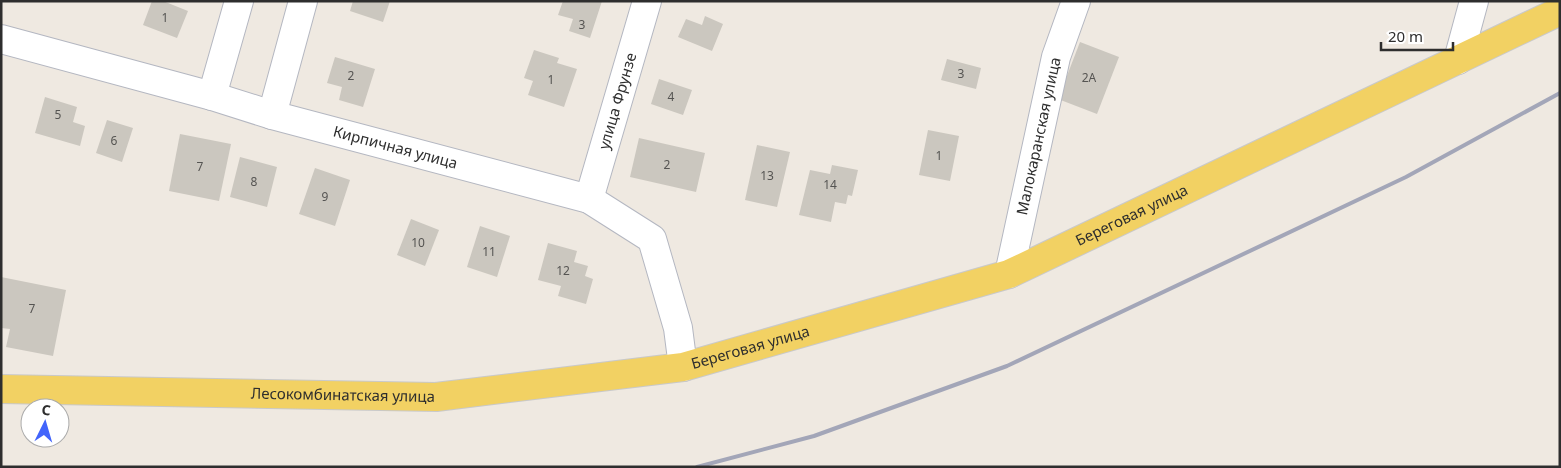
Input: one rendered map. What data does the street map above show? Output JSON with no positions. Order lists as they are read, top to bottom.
{
  "streets": {
    "main road": ["Береговая улица", "Лесокомбинатская улица"],
    "street": ["улица Фрунзе", "Малокаранская улица", "Кирпичная улица"]
  },
  "crossings": [
    ["улица Фрунзе", "Кирпичная улица"],
    ["Малокаранская улица", "Береговая улица"],
    ["Кирпичная улица", "Береговая улица"],
    ["Кирпичная улица", "Лесокомбинатская улица"],
    ["Береговая улица", "Лесокомбинатская улица"]
  ],
  "house_numbers": [
    "1",
    "3",
    "3",
    "2",
    "2А",
    "1",
    "4",
    "5",
    "6",
    "1",
    "2",
    "7",
    "13",
    "8",
    "14",
    "9",
    "10",
    "11",
    "12",
    "7"
  ],
  "scale_bar": "20 m",
  "north": "top"
}
